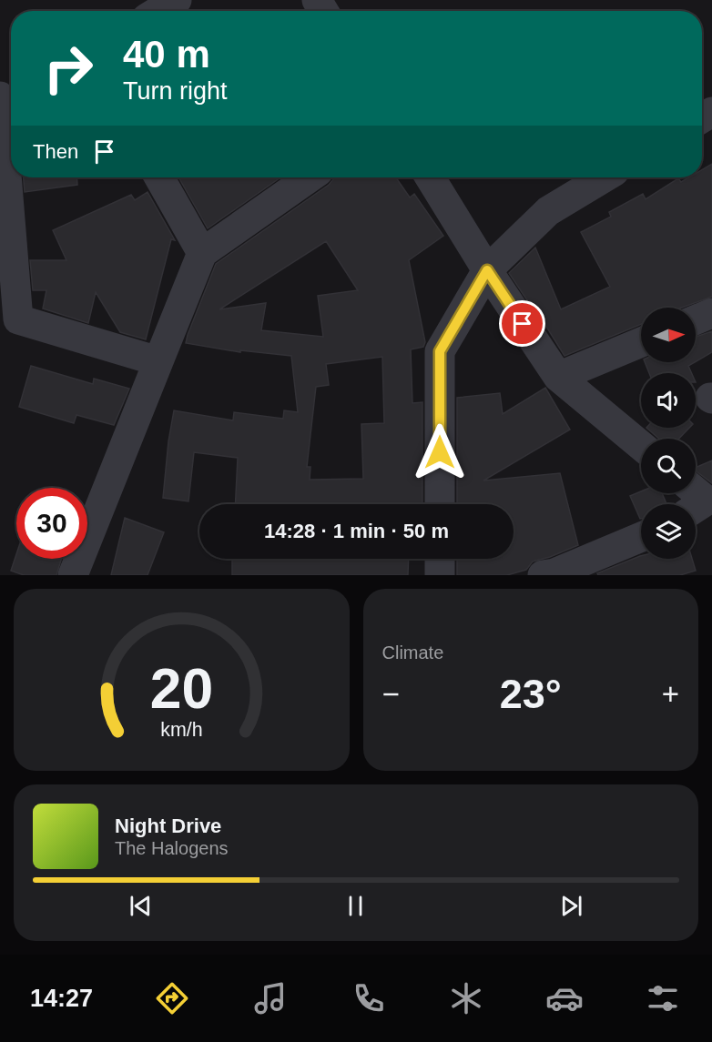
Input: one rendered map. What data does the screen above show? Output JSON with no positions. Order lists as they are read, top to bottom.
{
  "north": "right",
  "page": {
    "turn": ["40 m", "Turn right"],
    "then": "Then",
    "limit": "30",
    "trip": "14:28 · 1 min · 50 m",
    "tile": "Climate",
    "heat": ["−", "23°", "+"],
    "song": ["Night Drive", "The Halogens"],
    "tabs": "14:27",
    "gauge": ["20", "km/h"]
  }
}
